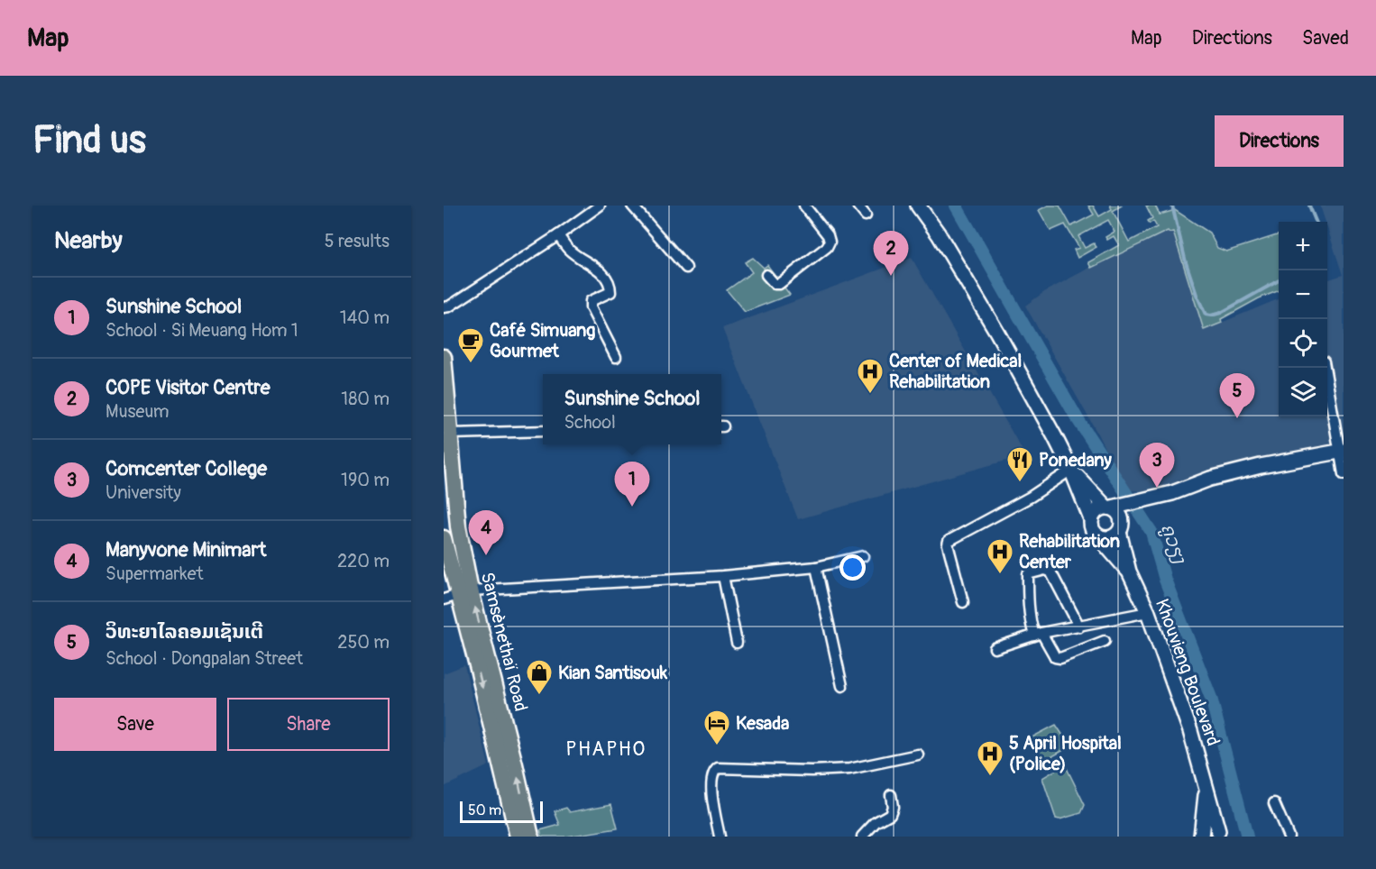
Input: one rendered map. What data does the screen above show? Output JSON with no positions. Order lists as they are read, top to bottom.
{
  "streets": {
    "main road": ["Samsènethaï Road"],
    "street": ["Khouvieng Boulevard"]
  },
  "districts": ["PHAPHO"],
  "water": ["ຄູວຽງ"],
  "places": {
    "cafe": ["Café Simuang Gourmet"],
    "hospital": ["Center of Medical Rehabilitation", "Rehabilitation Center", "5 April Hospital (Police)"],
    "restaurant": ["Ponedany"],
    "shop": ["Kian Santisouk"],
    "hotel": ["Kesada"]
  },
  "scale_bar": "50 m",
  "page": {
    "header": "Map",
    "nav": ["Map", "Directions", "Saved"],
    "buttons": [
      "Directions",
      ["Save", "Share"]
    ],
    "title": "Find us",
    "heading": ["Nearby", "5 results"],
    "map_buttons": ["+", "−"],
    "pins": [
      "2",
      "5",
      "3",
      "1",
      "4"
    ],
    "list": [
      {
        "mark": "1",
        "name": "Sunshine School",
        "note": "School · Si Meuang Hom 1",
        "value": "140 m"
      },
      {
        "mark": "2",
        "name": "COPE Visitor Centre",
        "note": "Museum",
        "value": "180 m"
      },
      {
        "mark": "3",
        "name": "Comcenter College",
        "note": "University",
        "value": "190 m"
      },
      {
        "mark": "4",
        "name": "Manyvone Minimart",
        "note": "Supermarket",
        "value": "220 m"
      },
      {
        "mark": "5",
        "name": "ວິທະຍາໄລຄອມເຊັນເຕີ",
        "note": "School · Dongpalan Street",
        "value": "250 m"
      }
    ],
    "popup": ["Sunshine School", "School"],
    "scale": "50 m"
  }
}
